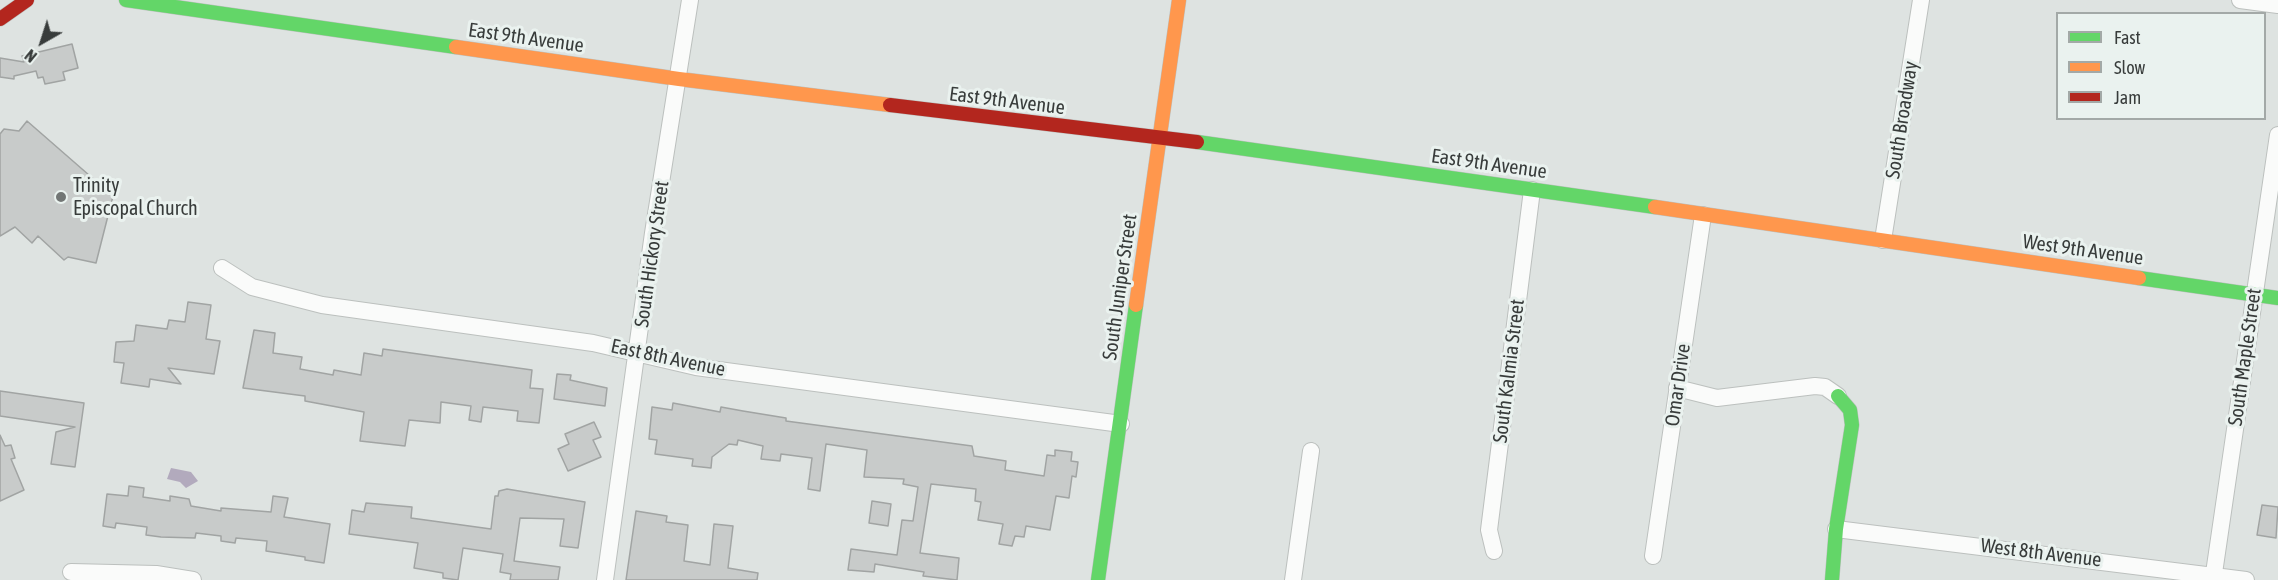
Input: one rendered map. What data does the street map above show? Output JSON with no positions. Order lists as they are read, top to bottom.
{
  "streets": {
    "street": [
      "East 9th Avenue",
      "South Broadway",
      "West 9th Avenue",
      "South Hickory Street",
      "South Juniper Street",
      "South Maple Street",
      "East 8th Avenue",
      "South Kalmia Street",
      "Omar Drive",
      "West 8th Avenue"
    ]
  },
  "crossings": [
    ["East 9th Avenue", "South Broadway"],
    ["East 9th Avenue", "West 9th Avenue"],
    ["East 9th Avenue", "South Hickory Street"],
    ["East 9th Avenue", "South Juniper Street"],
    ["East 9th Avenue", "South Kalmia Street"],
    ["East 9th Avenue", "Omar Drive"],
    ["South Broadway", "West 9th Avenue"],
    ["West 9th Avenue", "South Maple Street"],
    ["South Hickory Street", "East 8th Avenue"],
    ["South Juniper Street", "East 8th Avenue"],
    ["South Maple Street", "West 8th Avenue"]
  ],
  "places": ["Trinity Episcopal Church"],
  "legend": ["Fast", "Slow", "Jam"],
  "north": "bottom left"
}
